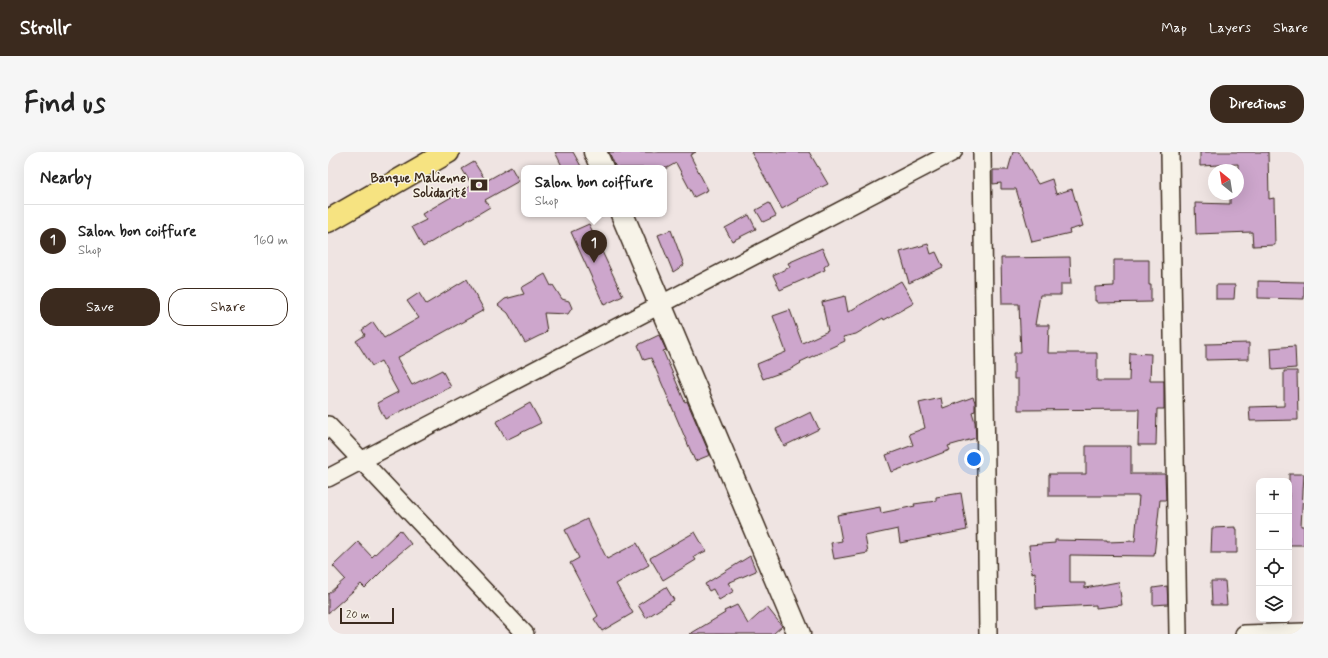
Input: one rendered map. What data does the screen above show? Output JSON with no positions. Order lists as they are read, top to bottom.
{
  "places": {
    "bank": ["Banque Malienne Solidarité"]
  },
  "scale_bar": "20 m",
  "north": "top left",
  "page": {
    "header": "Strollr",
    "nav": ["Map", "Layers", "Share"],
    "buttons": [
      "Directions",
      ["Save", "Share"]
    ],
    "title": "Find us",
    "heading": "Nearby",
    "popup": ["Salon bon coiffure", "Shop"],
    "list": [
      {
        "mark": "1",
        "name": "Salon bon coiffure",
        "note": "Shop",
        "value": "160 m"
      }
    ],
    "pins": "1",
    "map_buttons": ["+", "−"],
    "scale": "20 m"
  }
}
